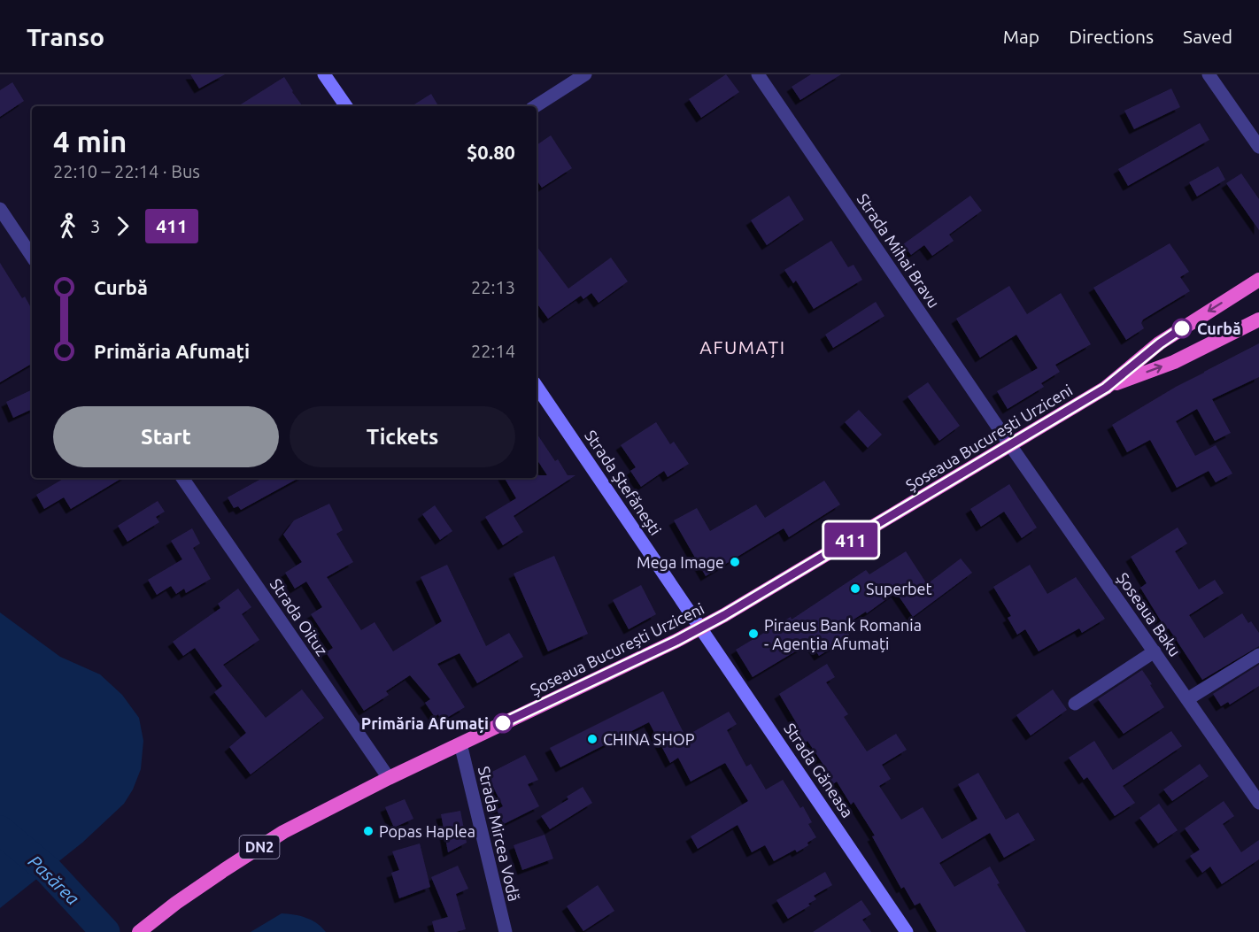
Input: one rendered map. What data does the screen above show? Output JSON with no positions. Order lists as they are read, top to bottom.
{
  "streets": {
    "highway": ["Șoseaua București Urziceni", "DN2"],
    "main road": ["Strada Ștefănești", "Strada Găneasa"],
    "street": [
      "Strada Mihai Bravu",
      "Șoseaua Baku",
      "Strada Oituz",
      "Strada Mircea Vodă"
    ]
  },
  "crossings": [
    ["Strada Mihai Bravu", "Șoseaua București Urziceni"],
    ["Strada Mihai Bravu", "Șoseaua Baku"],
    ["Șoseaua București Urziceni", "Strada Ștefănești"],
    ["Șoseaua București Urziceni", "Șoseaua Baku"],
    ["Șoseaua București Urziceni", "Strada Oituz"],
    ["Șoseaua București Urziceni", "Strada Găneasa"],
    ["Șoseaua București Urziceni", "Strada Mircea Vodă"],
    ["Strada Ștefănești", "Strada Găneasa"]
  ],
  "districts": ["AFUMAȚI"],
  "water": ["Pasărea"],
  "places": [
    "Curbă",
    "Mega Image",
    "Superbet",
    "Piraeus Bank Romania - Agenția Afumați",
    "Primăria Afumați",
    "CHINA SHOP",
    "Popas Haplea"
  ],
  "lines": ["bus line 411"],
  "page": {
    "header": "Transo",
    "nav": ["Map", "Directions", "Saved"],
    "on_map": "411",
    "heading": ["4 min", "22:10 – 22:14 · Bus", "$0.80"],
    "legs": ["3", "411"],
    "list": [
      {
        "name": "Curbă",
        "value": "22:13"
      },
      {
        "name": "Primăria Afumați",
        "value": "22:14"
      }
    ],
    "buttons": ["Start", "Tickets"]
  }
}
